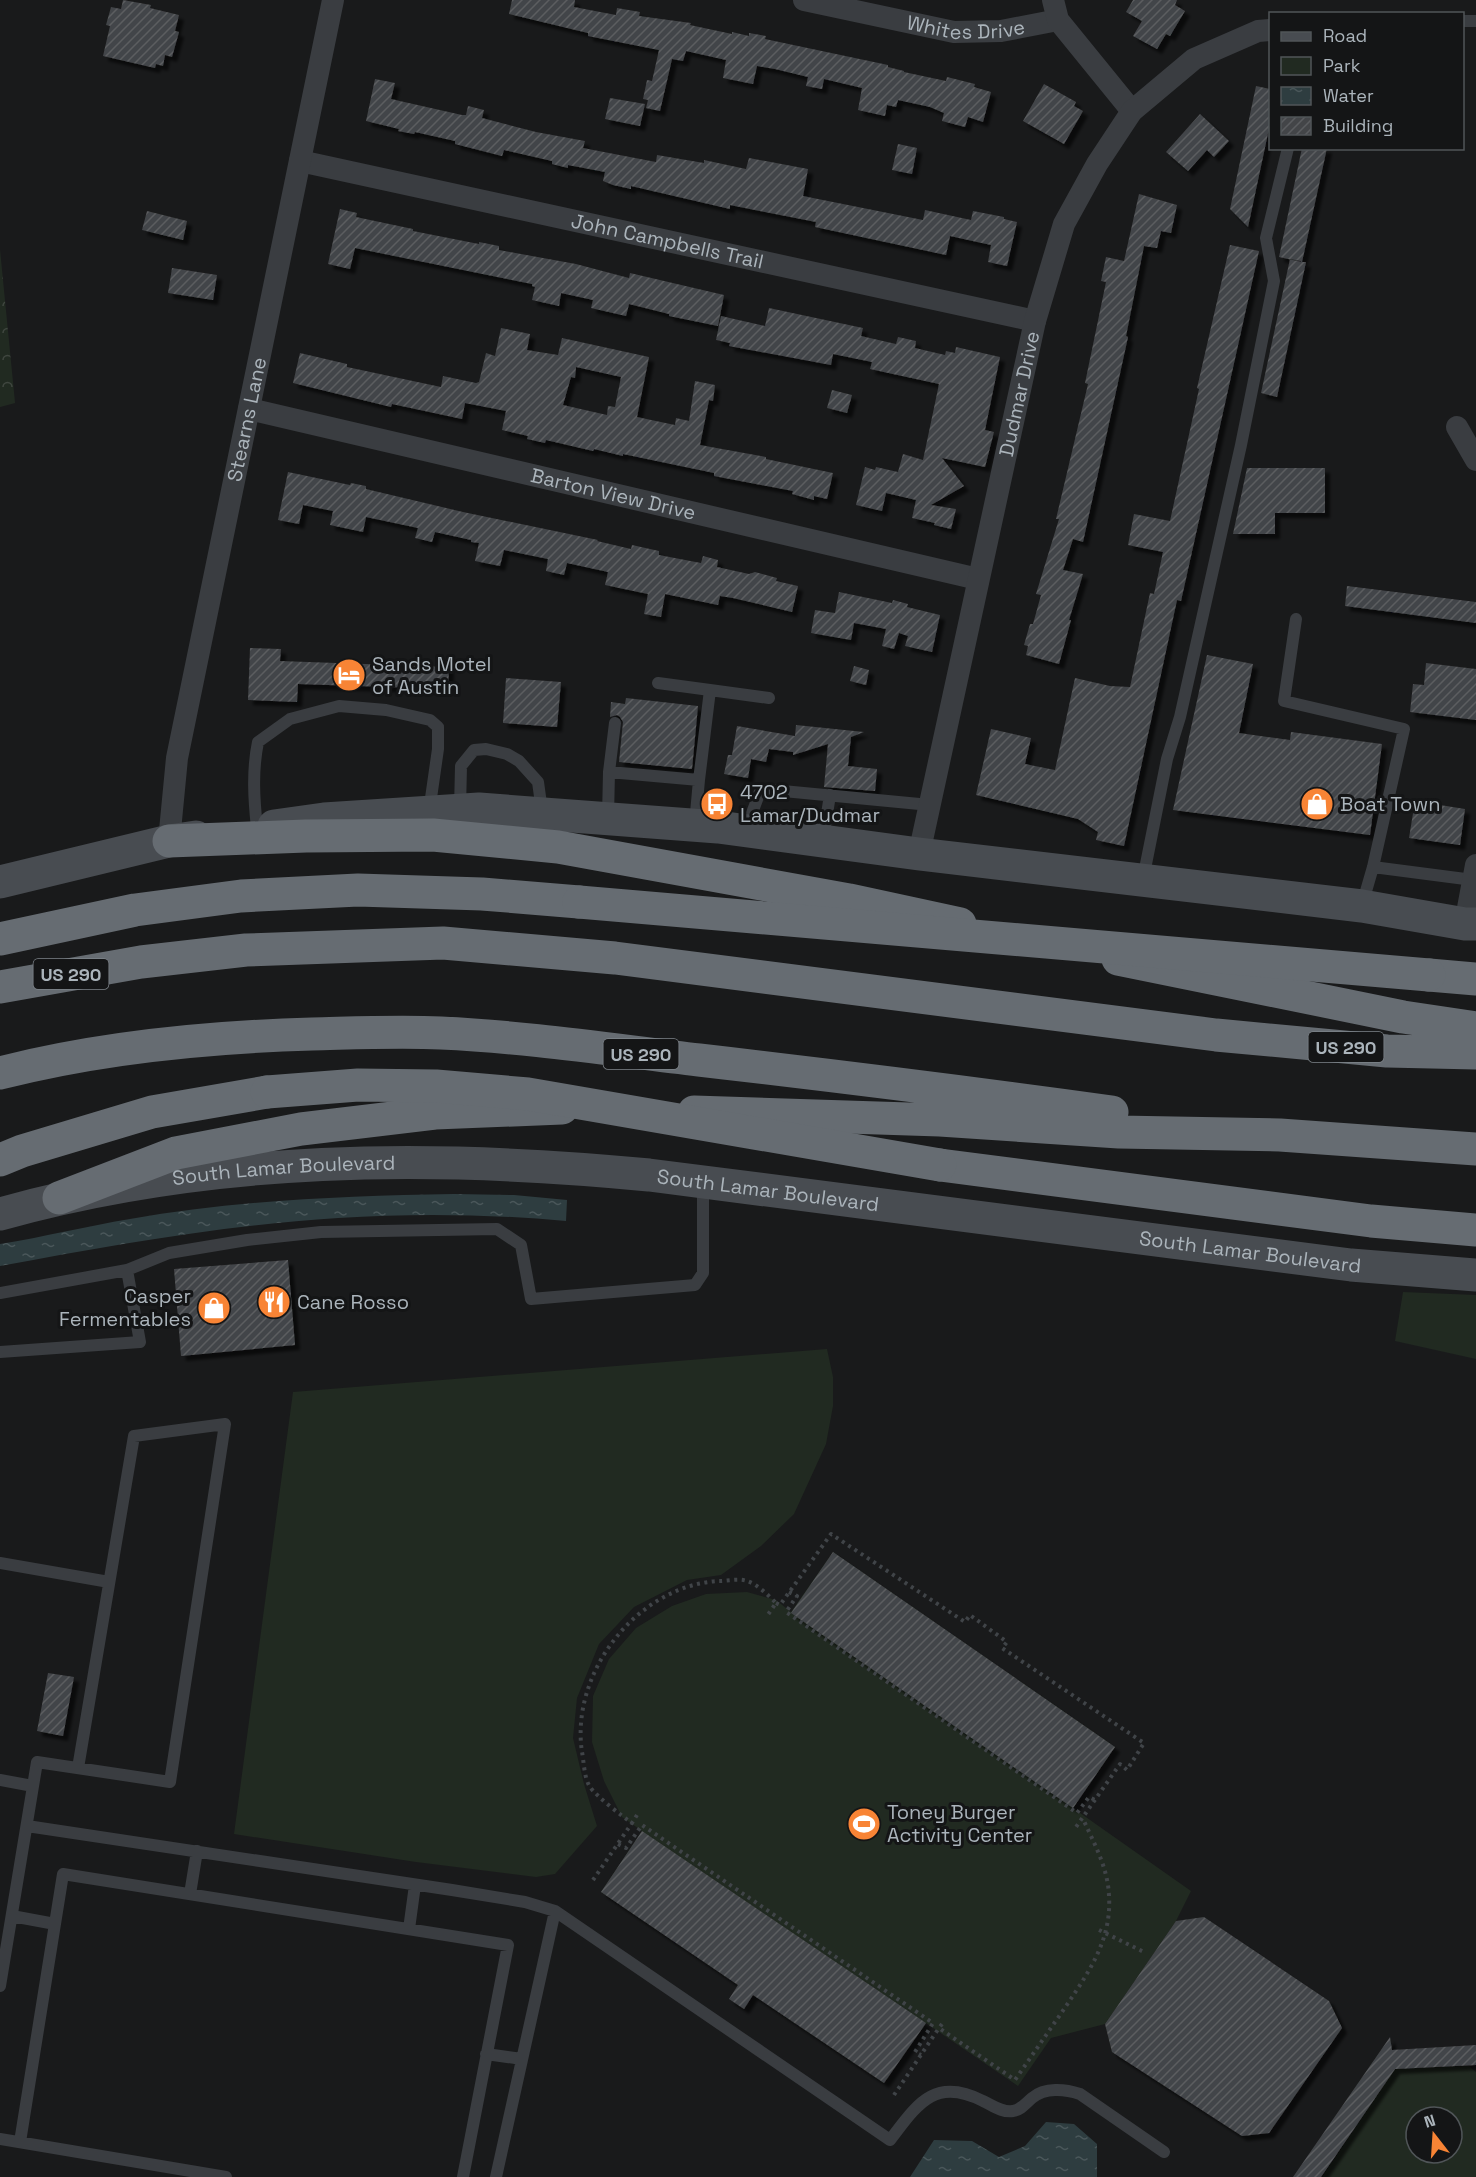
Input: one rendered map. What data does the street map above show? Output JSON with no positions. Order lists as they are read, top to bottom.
{
  "streets": {
    "highway": ["US 290"],
    "main road": ["South Lamar Boulevard"],
    "street": [
      "Whites Drive",
      "John Campbells Trail",
      "Dudmar Drive",
      "Stearns Lane",
      "Barton View Drive"
    ]
  },
  "crossings": [
    ["John Campbells Trail", "Dudmar Drive"],
    ["John Campbells Trail", "Stearns Lane"],
    ["Dudmar Drive", "Barton View Drive"],
    ["Stearns Lane", "Barton View Drive"]
  ],
  "places": {
    "hotel": ["Sands Motel of Austin"],
    "bus stop": ["4702 Lamar/Dudmar"],
    "shop": ["Boat Town", "Casper Fermentables"],
    "restaurant": ["Cane Rosso"],
    "sports": ["Toney Burger Activity Center"]
  },
  "legend": [
    "Road",
    "Park",
    "Water",
    "Building"
  ],
  "north": "top"
}
